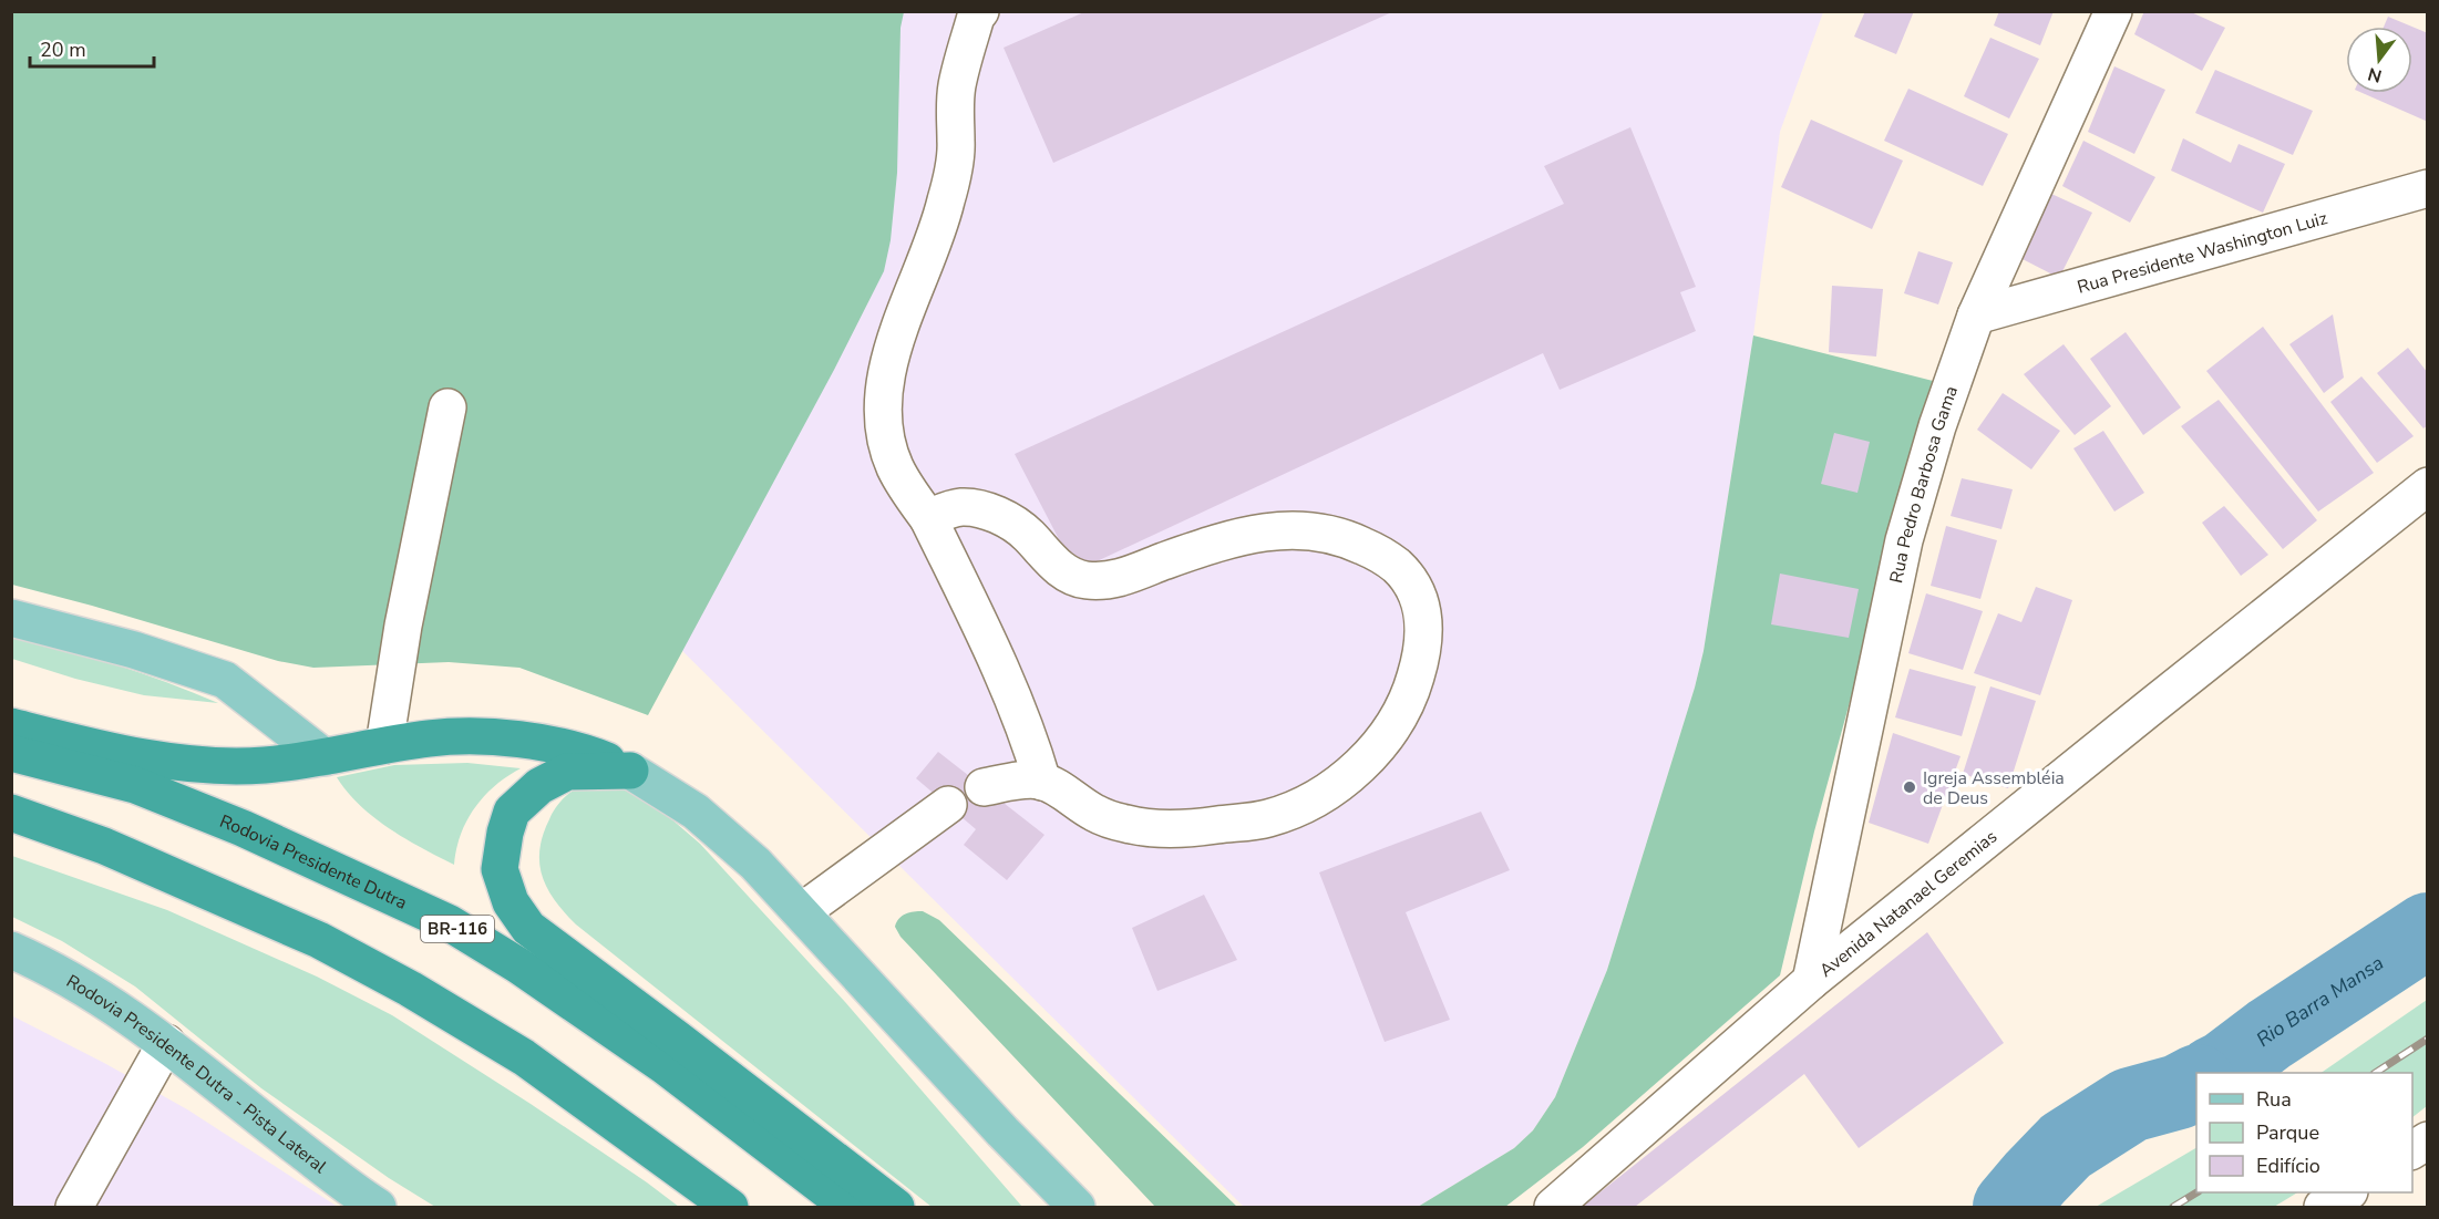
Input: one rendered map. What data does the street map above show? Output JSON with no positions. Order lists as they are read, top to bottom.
{
  "streets": {
    "highway": ["Rodovia Presidente Dutra", "BR-116"],
    "main road": ["Rodovia Presidente Dutra - Pista Lateral"],
    "street": ["Rua Presidente Washington Luiz", "Rua Pedro Barbosa Gama", "Avenida Natanael Geremias"]
  },
  "crossings": [
    ["Rua Presidente Washington Luiz", "Rua Pedro Barbosa Gama"],
    ["Rua Pedro Barbosa Gama", "Avenida Natanael Geremias"]
  ],
  "water": ["Rio Barra Mansa"],
  "places": ["Igreja Assembléia de Deus"],
  "legend": ["Rua", "Parque", "Edifício"],
  "scale_bar": "20 m",
  "north": "bottom"
}
